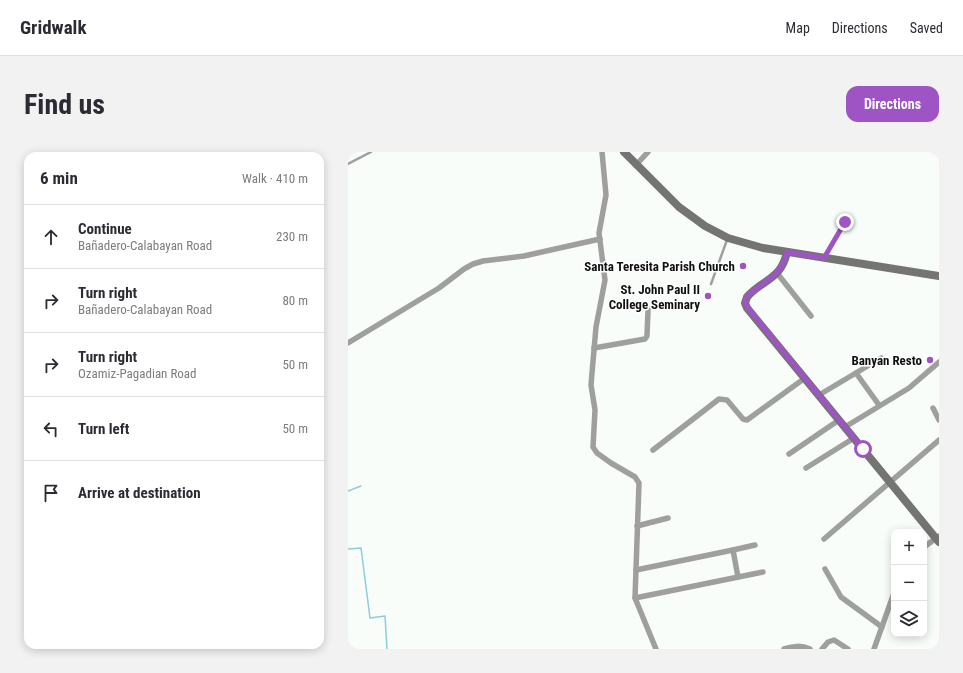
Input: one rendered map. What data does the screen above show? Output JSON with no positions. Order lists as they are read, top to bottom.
{
  "places": ["Santa Teresita Parish Church", "St. John Paul II College Seminary", "Banyan Resto"],
  "page": {
    "header": "Gridwalk",
    "nav": ["Map", "Directions", "Saved"],
    "buttons": "Directions",
    "title": "Find us",
    "heading": ["6 min", "Walk · 410 m"],
    "list": [
      ["Continue", "Bañadero-Calabayan Road", "230 m"],
      ["Turn right", "Bañadero-Calabayan Road", "80 m"],
      ["Turn right", "Ozamiz-Pagadian Road", "50 m"],
      ["Turn left", "50 m"],
      "Arrive at destination"
    ],
    "map_buttons": ["+", "−"]
  }
}
